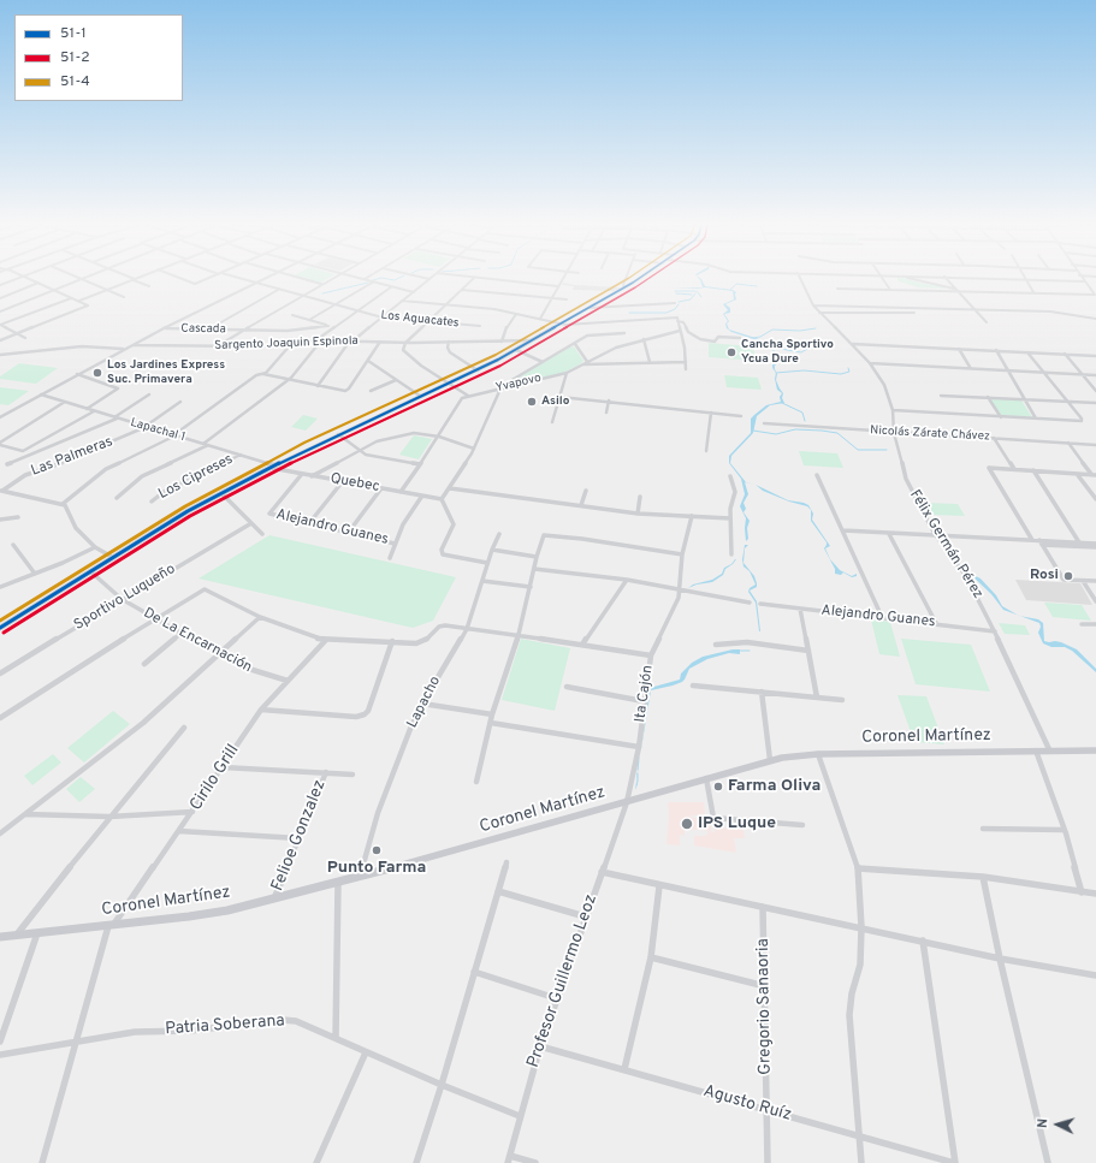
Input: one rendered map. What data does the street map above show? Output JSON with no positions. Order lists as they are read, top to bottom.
{
  "streets": {
    "main road": ["Coronel Martínez"],
    "street": [
      "Los Aguacates",
      "Cascada",
      "Sargento Joaquin Espinola",
      "Yvapovo",
      "Lapachal 1",
      "Nicolás Zárate Chávez",
      "Las Palmeras",
      "Los Cipreses",
      "Quebec",
      "Alejandro Guanes",
      "Félix Germán Pérez",
      "Sportivo Luqueño",
      "De La Encarnación",
      "Ita Cajón",
      "Lapacho",
      "Cirilo Grill",
      "Felioe Gonzalez",
      "Profesor Guillermo Leoz",
      "Gregorio Sanaoria",
      "Patria Soberana",
      "Agusto Ruíz"
    ]
  },
  "crossings": [
    ["Lapachal 1", "Las Palmeras"],
    ["Lapachal 1", "Los Cipreses"],
    ["Nicolás Zárate Chávez", "Félix Germán Pérez"],
    ["Quebec", "Alejandro Guanes"],
    ["Alejandro Guanes", "Félix Germán Pérez"],
    ["Félix Germán Pérez", "Coronel Martínez"],
    ["Sportivo Luqueño", "De La Encarnación"],
    ["De La Encarnación", "Cirilo Grill"],
    ["Ita Cajón", "Coronel Martínez"],
    ["Ita Cajón", "Profesor Guillermo Leoz"],
    ["Lapacho", "Coronel Martínez"],
    ["Coronel Martínez", "Cirilo Grill"],
    ["Coronel Martínez", "Felioe Gonzalez"],
    ["Coronel Martínez", "Profesor Guillermo Leoz"],
    ["Profesor Guillermo Leoz", "Patria Soberana"],
    ["Profesor Guillermo Leoz", "Agusto Ruíz"],
    ["Gregorio Sanaoria", "Agusto Ruíz"]
  ],
  "places": [
    "Cancha Sportivo Ycua Dure",
    "Los Jardines Express Suc. Primavera",
    "Asilo",
    "Rosi",
    "Farma Oliva",
    "IPS Luque",
    "Punto Farma"
  ],
  "lines": ["transit line 51-1", "transit line 51-2", "transit line 51-4"],
  "legend": ["51-1", "51-2", "51-4"],
  "north": "left"
}
